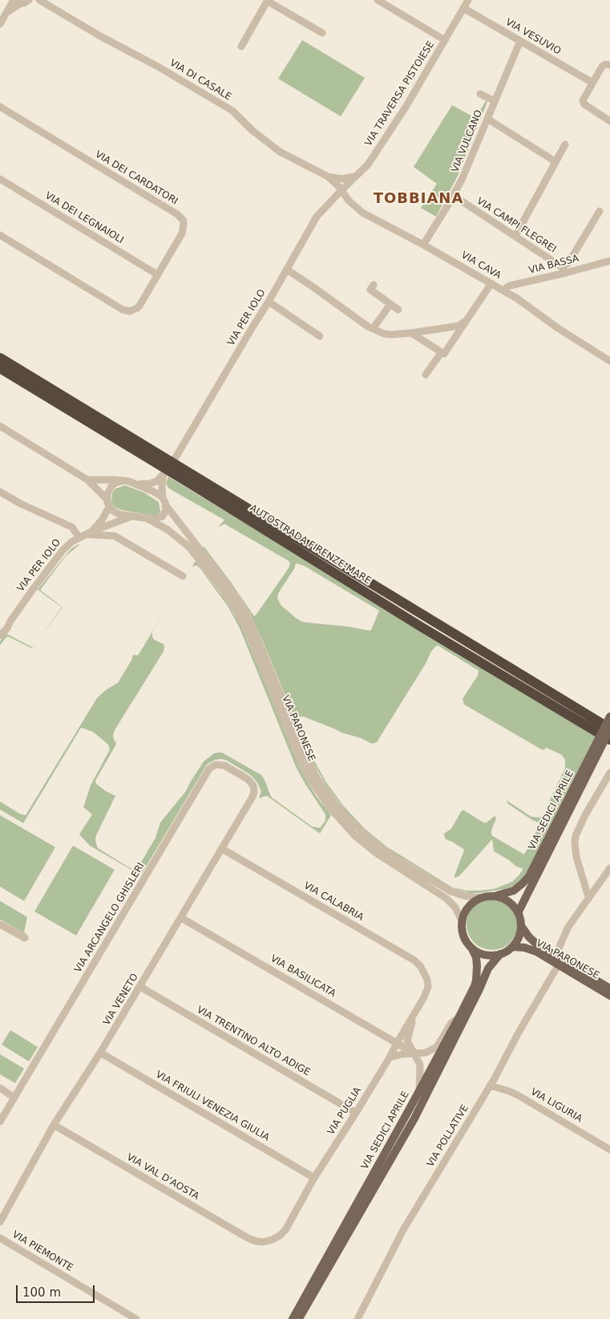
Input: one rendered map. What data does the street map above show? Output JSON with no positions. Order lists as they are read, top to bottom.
{
  "streets": {
    "highway": ["AUTOSTRADA FIRENZE-MARE"],
    "main road": ["VIA PARONESE", "VIA SEDICI APRILE"],
    "street": [
      "VIA VESUVIO",
      "VIA DI CASALE",
      "VIA TRAVERSA PISTOIESE",
      "VIA VULCANO",
      "VIA DEI CARDATORI",
      "VIA DEI LEGNAIOLI",
      "VIA CAMPI FLEGREI",
      "VIA BASSA",
      "VIA CAVA",
      "VIA PER IOLO",
      "VIA CALABRIA",
      "VIA ARCANGELO GHISLERI",
      "VIA BASILICATA",
      "VIA VENETO",
      "VIA TRENTINO ALTO ADIGE",
      "VIA LIGURIA",
      "VIA FRIULI VENEZIA GIULIA",
      "VIA PUGLIA",
      "VIA POLLATIVE",
      "VIA VAL D'AOSTA",
      "VIA PIEMONTE"
    ]
  },
  "crossings": [
    ["VIA VESUVIO", "VIA TRAVERSA PISTOIESE"],
    ["VIA VESUVIO", "VIA VULCANO"],
    ["VIA DI CASALE", "VIA TRAVERSA PISTOIESE"],
    ["VIA DI CASALE", "VIA CAVA"],
    ["VIA DI CASALE", "VIA PER IOLO"],
    ["VIA TRAVERSA PISTOIESE", "VIA CAVA"],
    ["VIA TRAVERSA PISTOIESE", "VIA PER IOLO"],
    ["VIA VULCANO", "VIA CAMPI FLEGREI"],
    ["VIA VULCANO", "VIA CAVA"],
    ["VIA DEI CARDATORI", "VIA DEI LEGNAIOLI"],
    ["VIA CAMPI FLEGREI", "VIA BASSA"],
    ["VIA BASSA", "VIA CAVA"],
    ["VIA CAVA", "VIA PER IOLO"],
    ["AUTOSTRADA FIRENZE-MARE", "VIA SEDICI APRILE"],
    ["VIA PARONESE", "VIA SEDICI APRILE"],
    ["VIA PARONESE", "VIA POLLATIVE"],
    ["VIA CALABRIA", "VIA VENETO"],
    ["VIA CALABRIA", "VIA PUGLIA"],
    ["VIA ARCANGELO GHISLERI", "VIA VENETO"],
    ["VIA BASILICATA", "VIA VENETO"],
    ["VIA BASILICATA", "VIA PUGLIA"],
    ["VIA VENETO", "VIA TRENTINO ALTO ADIGE"],
    ["VIA VENETO", "VIA FRIULI VENEZIA GIULIA"],
    ["VIA VENETO", "VIA VAL D'AOSTA"],
    ["VIA TRENTINO ALTO ADIGE", "VIA PUGLIA"],
    ["VIA LIGURIA", "VIA POLLATIVE"],
    ["VIA FRIULI VENEZIA GIULIA", "VIA PUGLIA"],
    ["VIA PUGLIA", "VIA VAL D'AOSTA"]
  ],
  "districts": ["TOBBIANA"],
  "scale_bar": "100 m"
}
